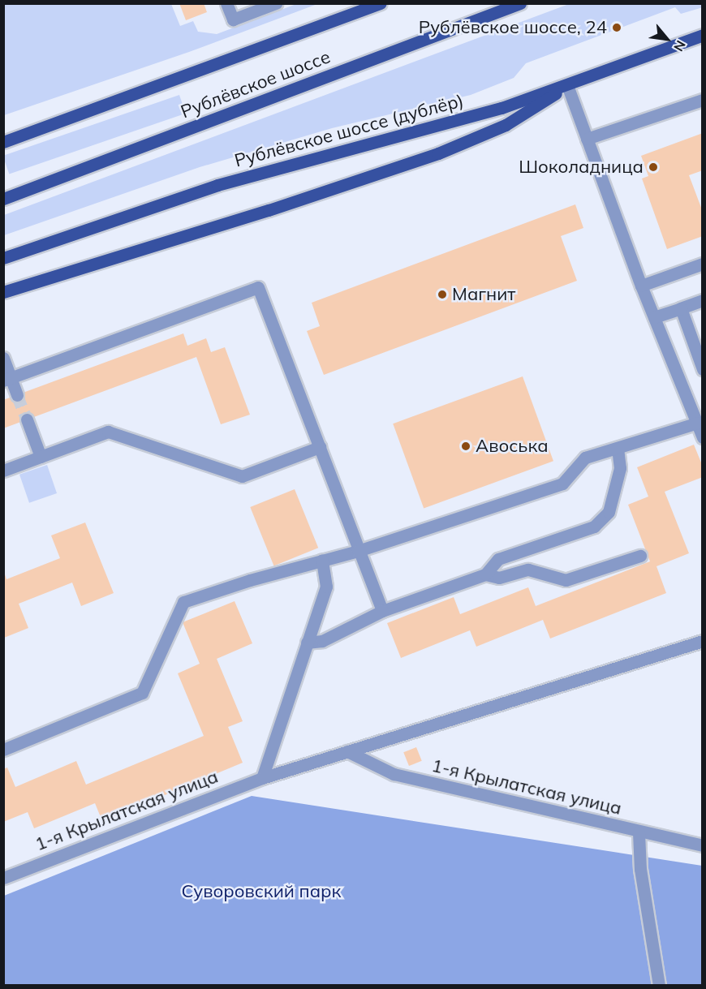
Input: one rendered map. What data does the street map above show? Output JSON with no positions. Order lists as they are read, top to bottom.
{
  "streets": {
    "main road": ["Рублёвское шоссе", "Рублёвское шоссе (дублёр)"],
    "street": ["1-я Крылатская улица"]
  },
  "parks": ["Суворовский парк"],
  "places": [
    "Рублёвское шоссе, 24",
    "Шоколадница",
    "Магнит",
    "Авоська"
  ],
  "north": "bottom right"
}
